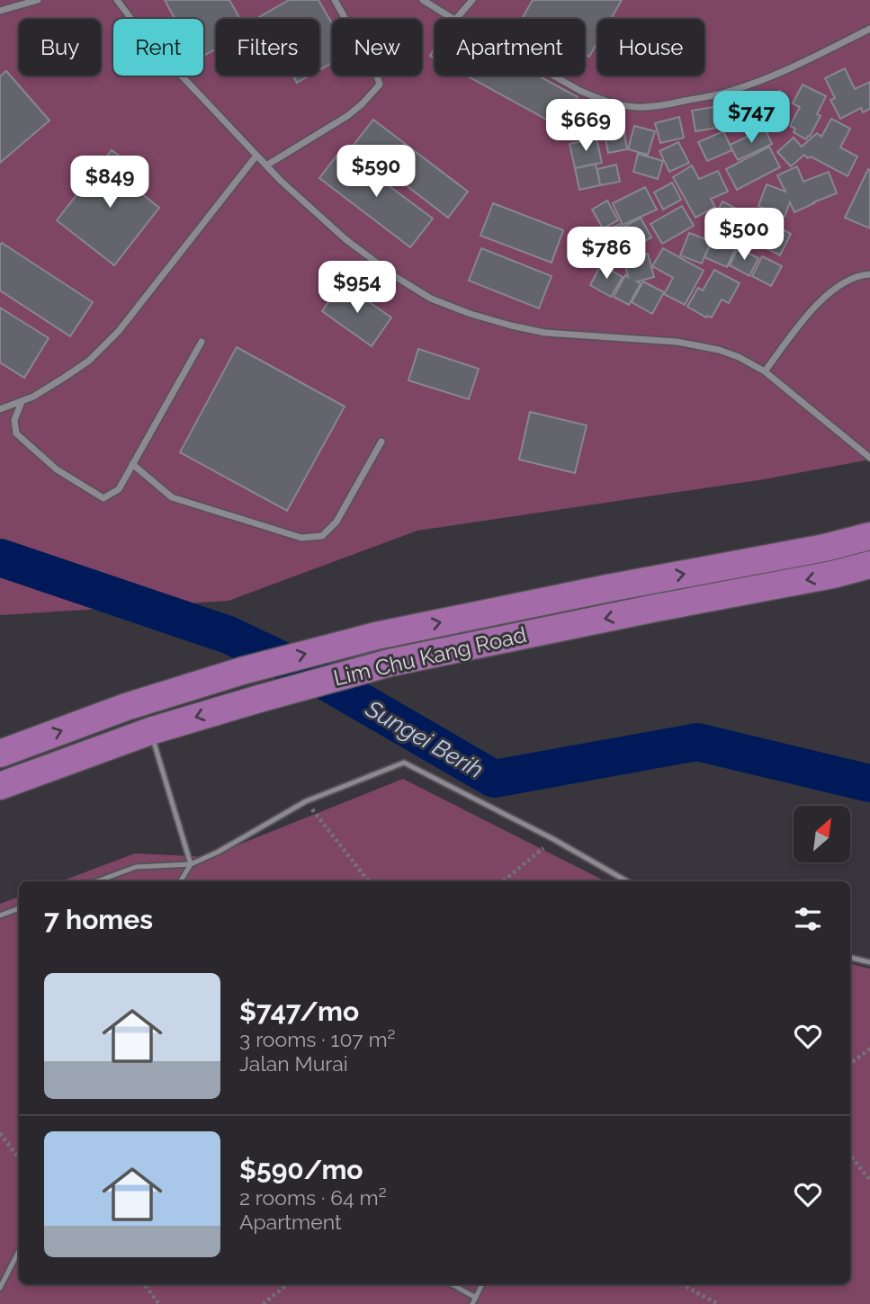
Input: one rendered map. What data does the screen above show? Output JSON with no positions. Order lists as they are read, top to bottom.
{
  "streets": {
    "main road": ["Lim Chu Kang Road"]
  },
  "water": ["Sungei Berih"],
  "north": "top right",
  "page": {
    "chip": [
      "Buy",
      "Rent",
      "Filters",
      "New",
      "Apartment",
      "House"
    ],
    "price": [
      "$747",
      "$669",
      "$590",
      "$849",
      "$500",
      "$786",
      "$954"
    ],
    "heading": "7 homes",
    "list": [
      {
        "name": "$747/mo",
        "note": "3 rooms · 107 m² · Jalan Murai"
      },
      {
        "name": "$590/mo",
        "note": "2 rooms · 64 m² · Apartment"
      }
    ]
  }
}
